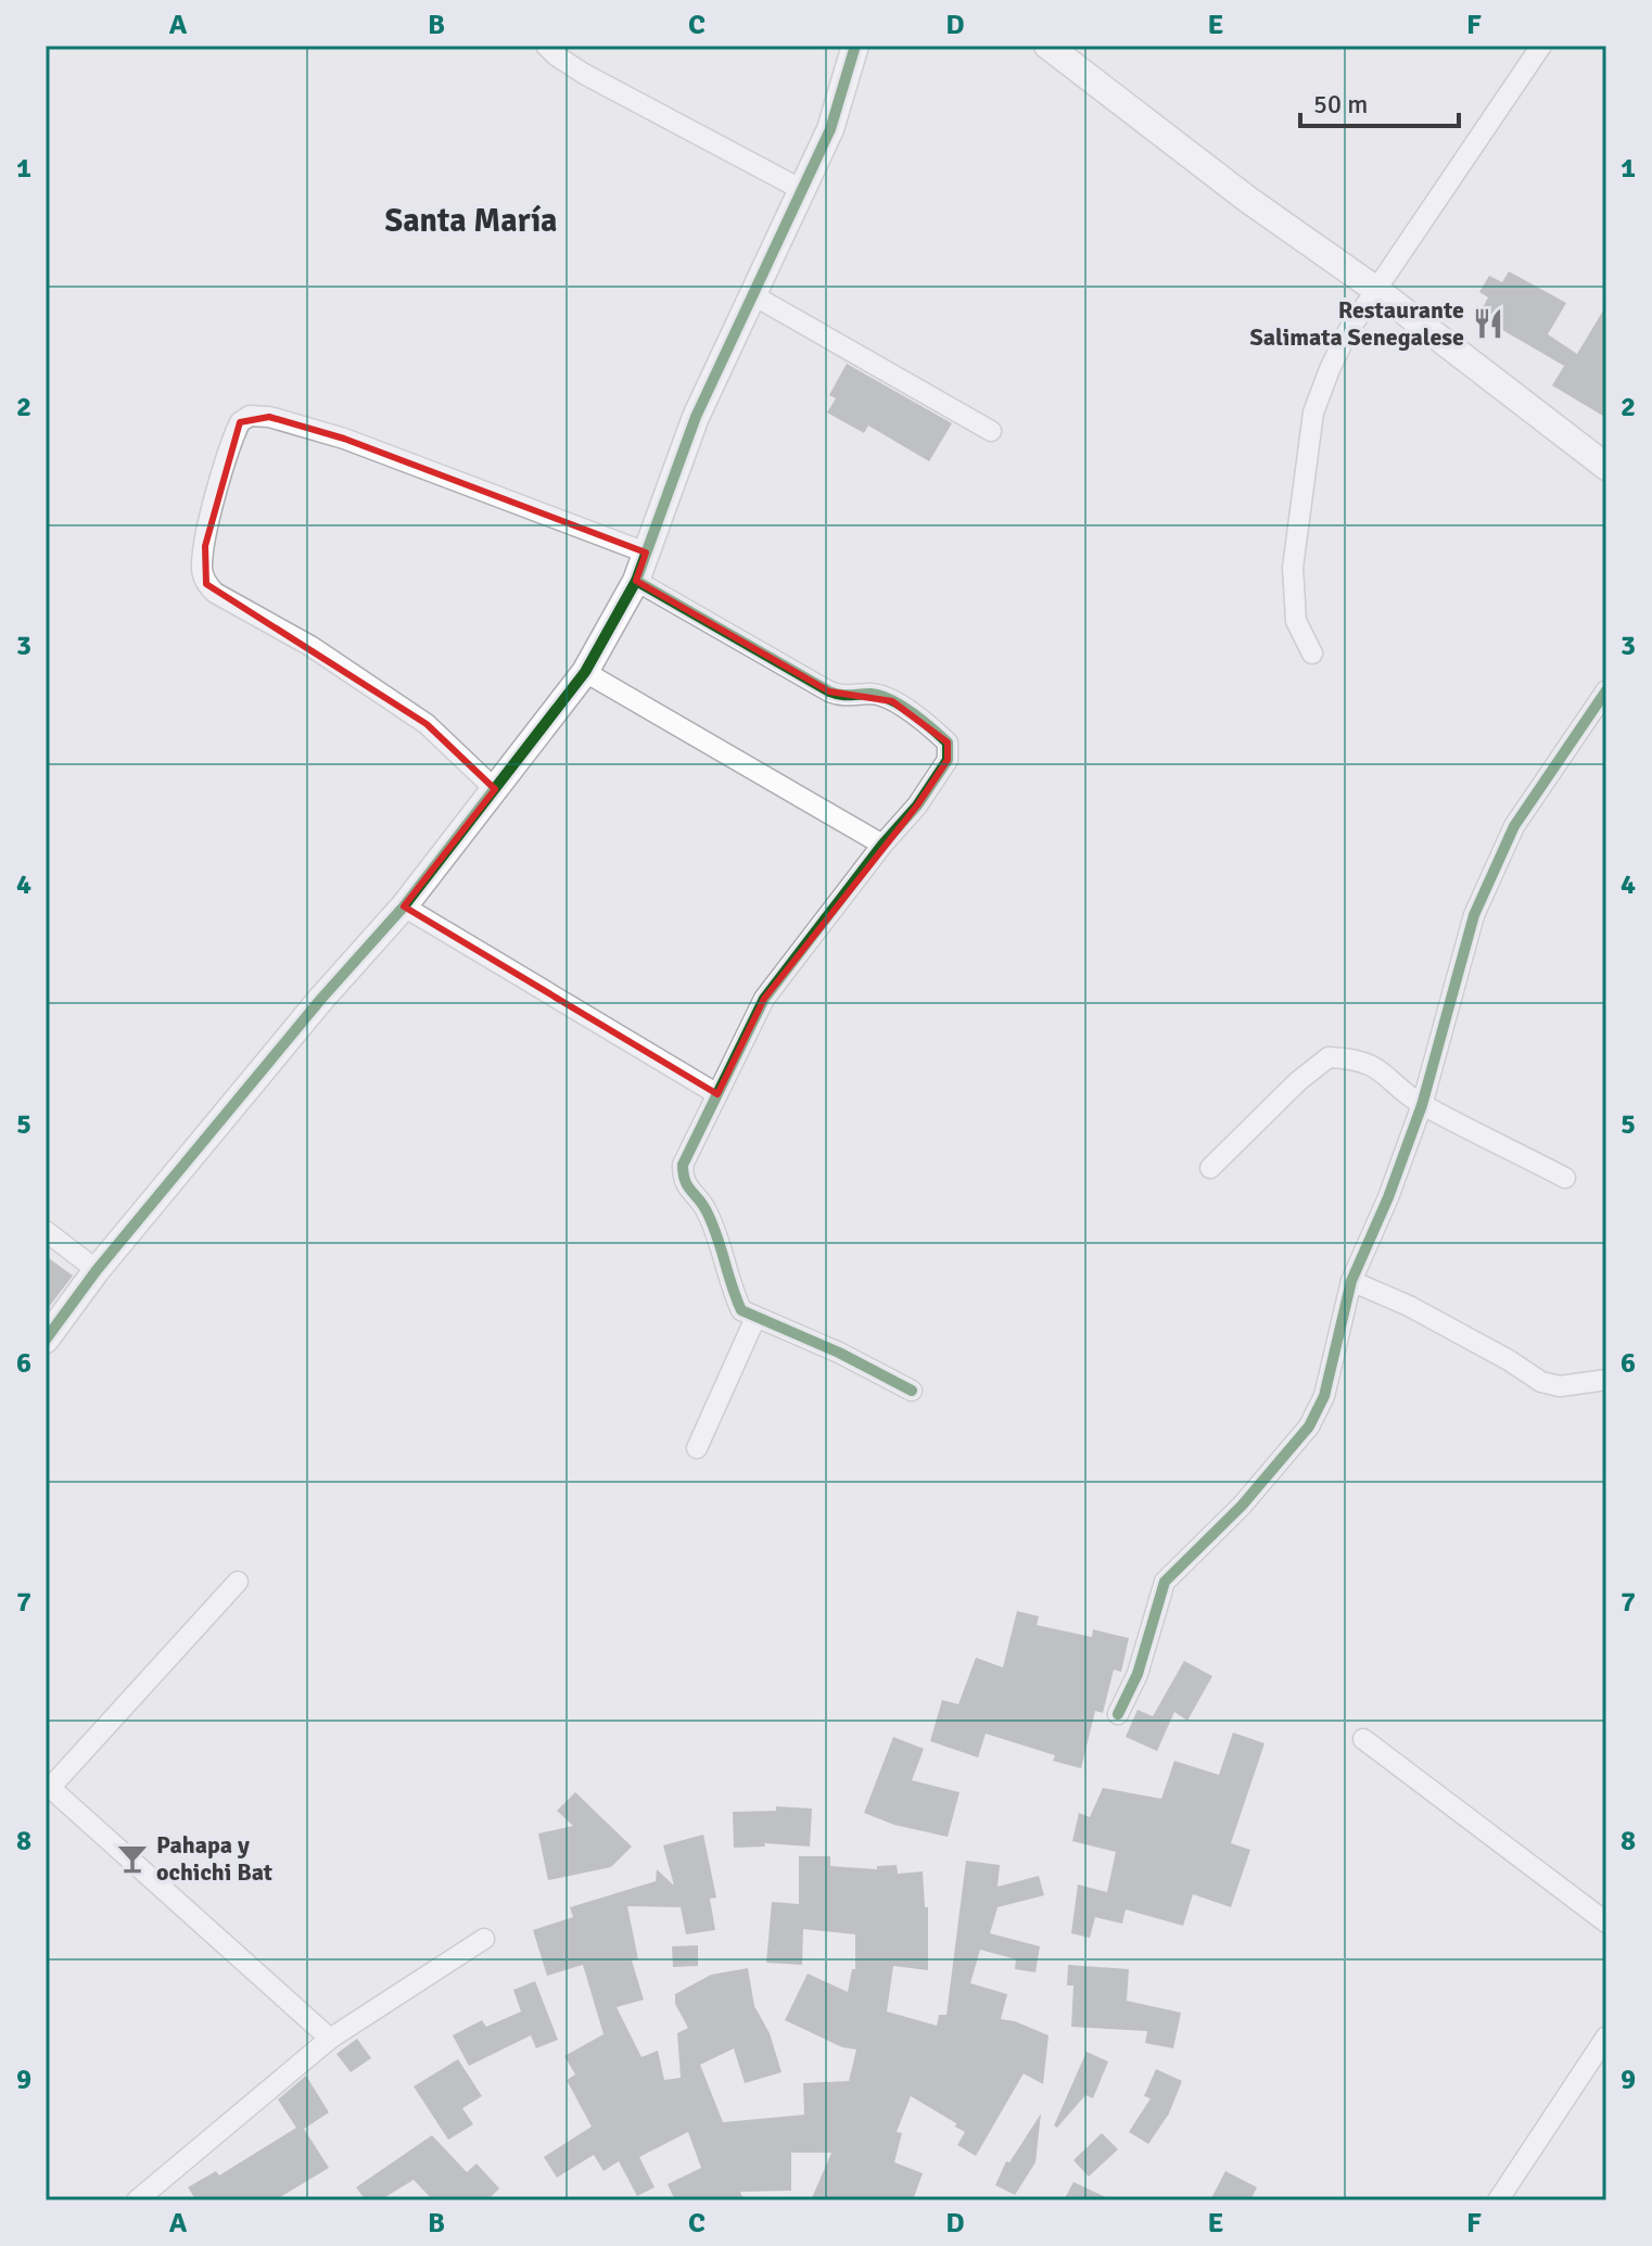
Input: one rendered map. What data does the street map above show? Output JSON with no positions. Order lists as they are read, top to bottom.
{
  "districts": ["Santa María"],
  "places": {
    "restaurant": ["Restaurante Salimata Senegalese"],
    "bar": ["Pahapa y ochichi Bat"]
  },
  "scale_bar": "50 m",
  "grid": {
    "columns": [
      "A",
      "B",
      "C",
      "D",
      "E",
      "F"
    ],
    "rows": [
      "1",
      "2",
      "3",
      "4",
      "5",
      "6",
      "7",
      "8",
      "9"
    ]
  }
}
